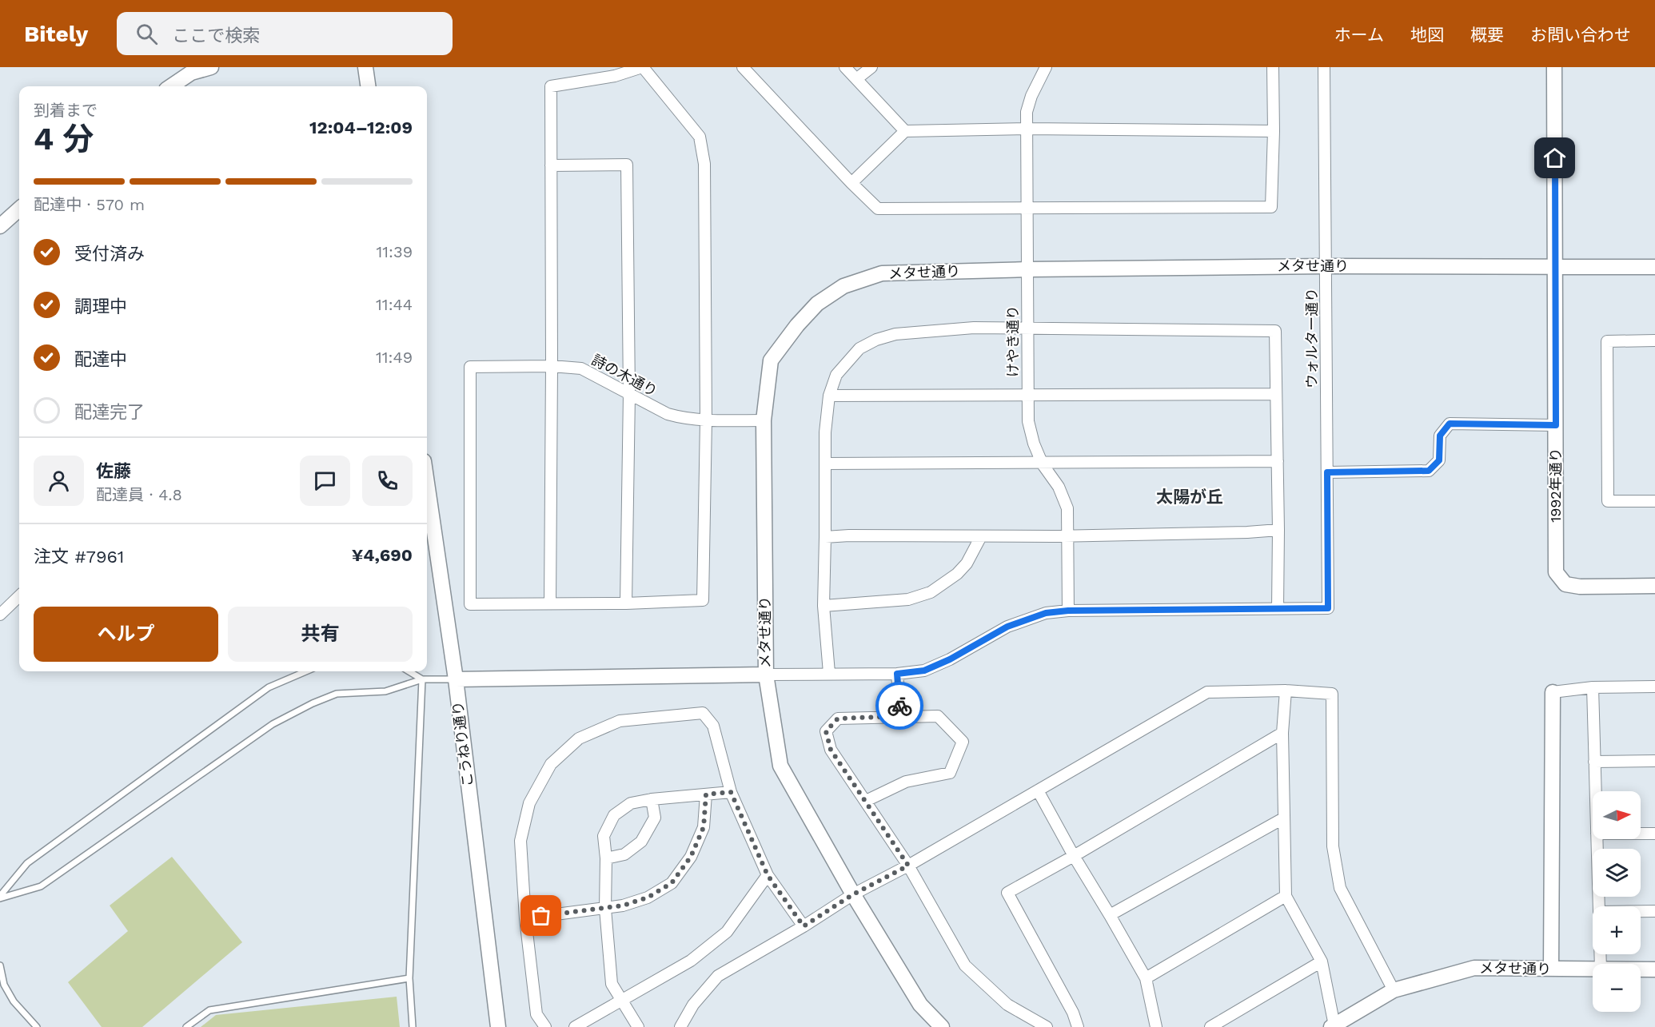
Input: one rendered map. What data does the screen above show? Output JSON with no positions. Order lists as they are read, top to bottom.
{
  "streets": {
    "street": [
      "メタせ通り",
      "ウォルター通り",
      "けやき通り",
      "詩の木通り",
      "1992年通り",
      "こうねり通り"
    ]
  },
  "crossings": [
    ["メタせ通り", "ウォルター通り"],
    ["メタせ通り", "けやき通り"],
    ["メタせ通り", "詩の木通り"],
    ["メタせ通り", "1992年通り"]
  ],
  "districts": ["太陽が丘"],
  "north": "right",
  "page": {
    "header": "Bitely",
    "search": "ここで検索",
    "nav": [
      "ホーム",
      "地図",
      "概要",
      "お問い合わせ"
    ],
    "heading": ["4 分", "到着まで", "12:04–12:09"],
    "panel": [
      "佐藤",
      "配達員 · 4.8",
      "注文 #7961",
      "¥4,690"
    ],
    "bar": "配達中 · 570 m",
    "list": [
      ["受付済み", "11:39"],
      ["調理中", "11:44"],
      ["配達中", "11:49"],
      "配達完了"
    ],
    "buttons": ["ヘルプ", "共有"],
    "map_buttons": ["+", "−"]
  }
}
